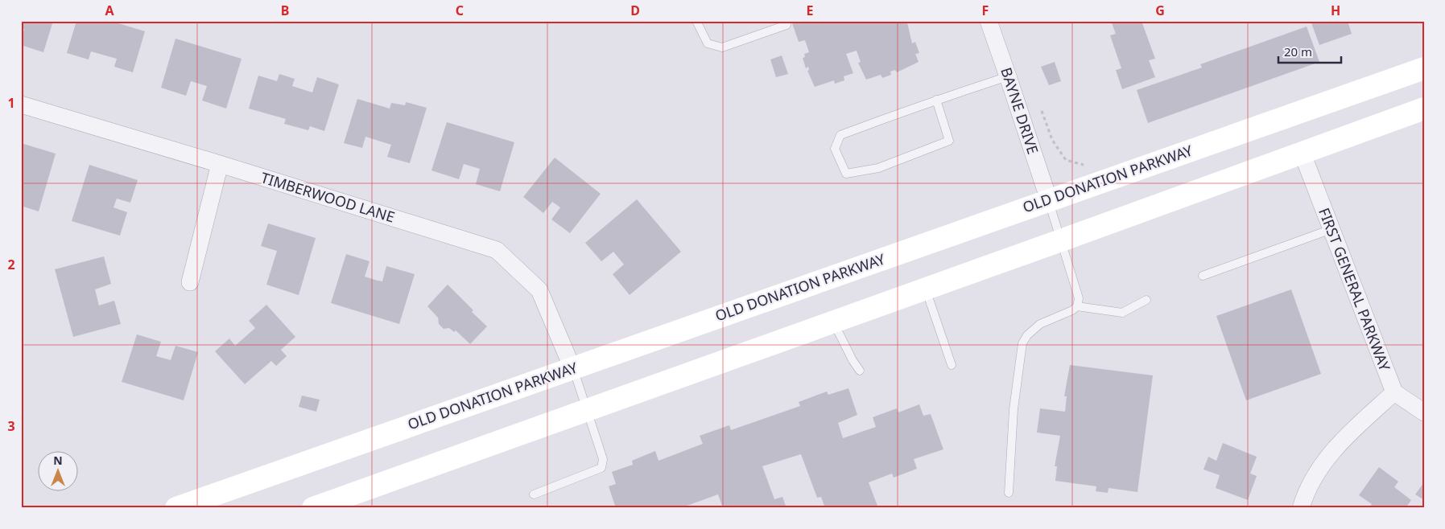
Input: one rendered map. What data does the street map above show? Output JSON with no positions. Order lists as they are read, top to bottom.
{
  "streets": {
    "street": [
      "BAYNE DRIVE",
      "OLD DONATION PARKWAY",
      "TIMBERWOOD LANE",
      "FIRST GENERAL PARKWAY"
    ]
  },
  "crossings": [
    ["BAYNE DRIVE", "OLD DONATION PARKWAY"],
    ["OLD DONATION PARKWAY", "TIMBERWOOD LANE"]
  ],
  "scale_bar": "20 m",
  "north": "top",
  "grid": {
    "columns": [
      "A",
      "B",
      "C",
      "D",
      "E",
      "F",
      "G",
      "H"
    ],
    "rows": ["1", "2", "3"]
  }
}
